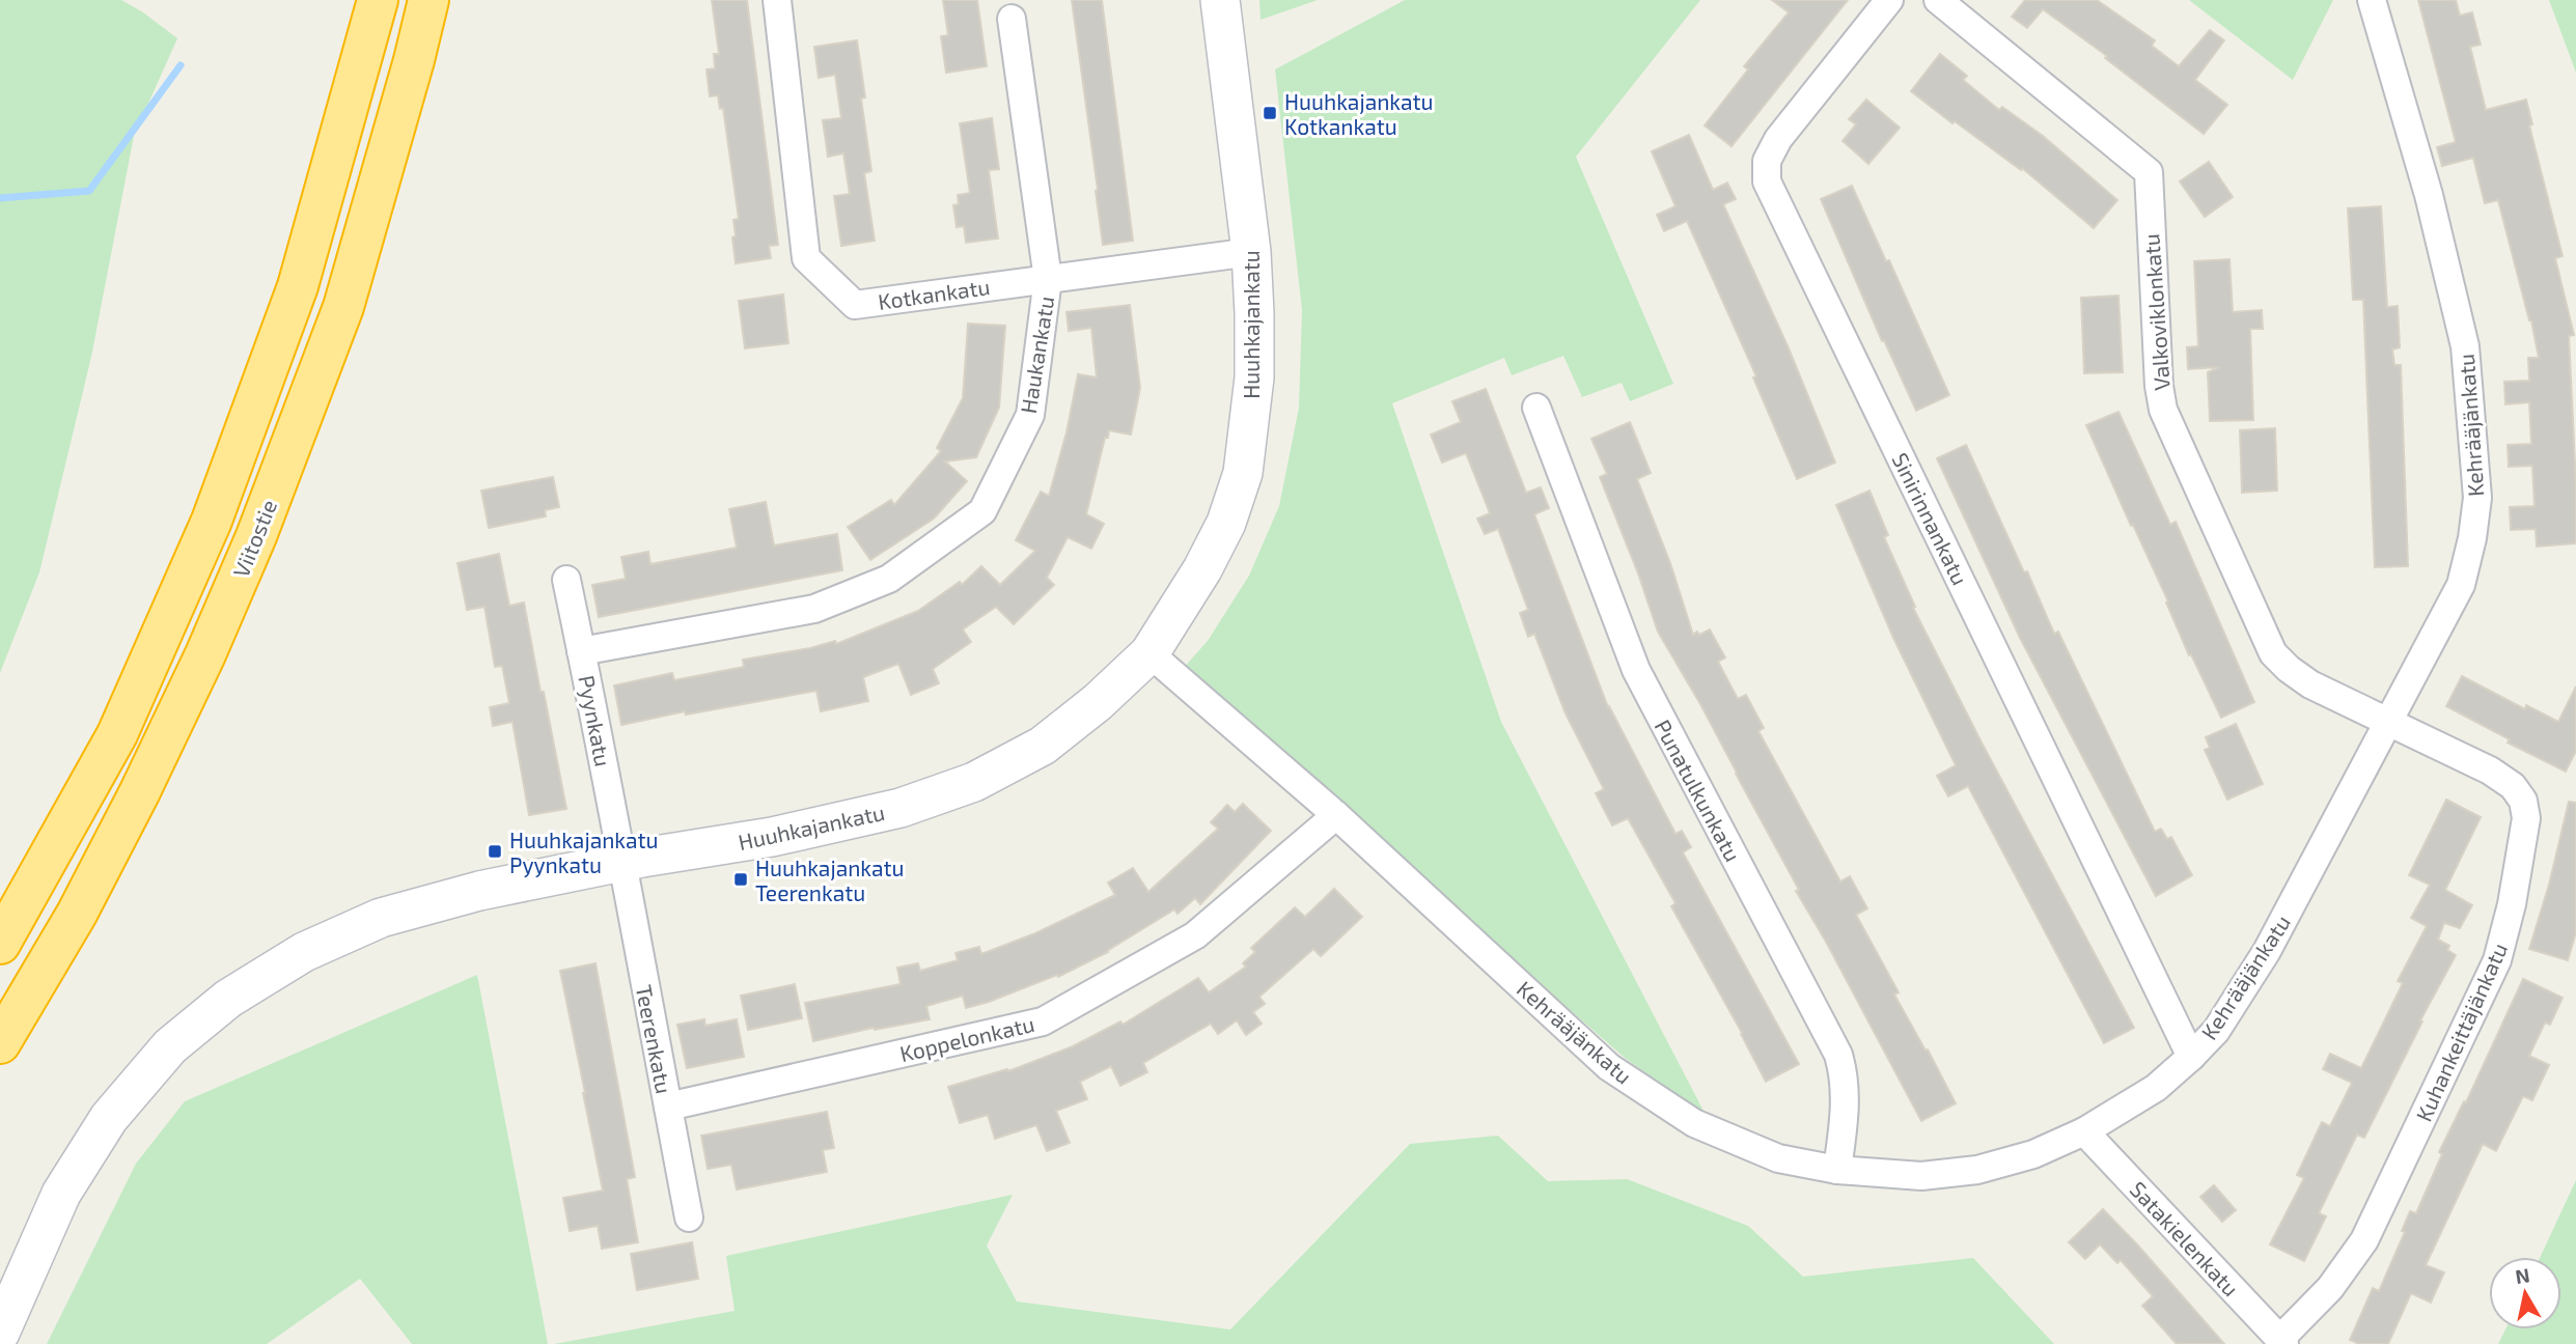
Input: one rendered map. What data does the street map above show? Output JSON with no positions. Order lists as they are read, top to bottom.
{
  "streets": {
    "highway": ["Viitostie"],
    "street": [
      "Kotkankatu",
      "Valkoviklonkatu",
      "Huuhkajankatu",
      "Haukankatu",
      "Kehrääjänkatu",
      "Sinirinnankatu",
      "Pyynkatu",
      "Punatulkunkatu",
      "Kuhankeittäjänkatu",
      "Koppelonkatu",
      "Teerenkatu",
      "Satakielenkatu"
    ]
  },
  "crossings": [
    ["Kotkankatu", "Huuhkajankatu"],
    ["Kotkankatu", "Haukankatu"],
    ["Valkoviklonkatu", "Kehrääjänkatu"],
    ["Valkoviklonkatu", "Kuhankeittäjänkatu"],
    ["Huuhkajankatu", "Kehrääjänkatu"],
    ["Huuhkajankatu", "Pyynkatu"],
    ["Huuhkajankatu", "Teerenkatu"],
    ["Haukankatu", "Pyynkatu"],
    ["Kehrääjänkatu", "Sinirinnankatu"],
    ["Kehrääjänkatu", "Punatulkunkatu"],
    ["Kehrääjänkatu", "Kuhankeittäjänkatu"],
    ["Kehrääjänkatu", "Koppelonkatu"],
    ["Kehrääjänkatu", "Satakielenkatu"],
    ["Pyynkatu", "Teerenkatu"],
    ["Kuhankeittäjänkatu", "Satakielenkatu"],
    ["Koppelonkatu", "Teerenkatu"]
  ],
  "places": {
    "transit": ["Huuhkajankatu Kotkankatu", "Huuhkajankatu Pyynkatu", "Huuhkajankatu Teerenkatu"]
  },
  "north": "top"
}
